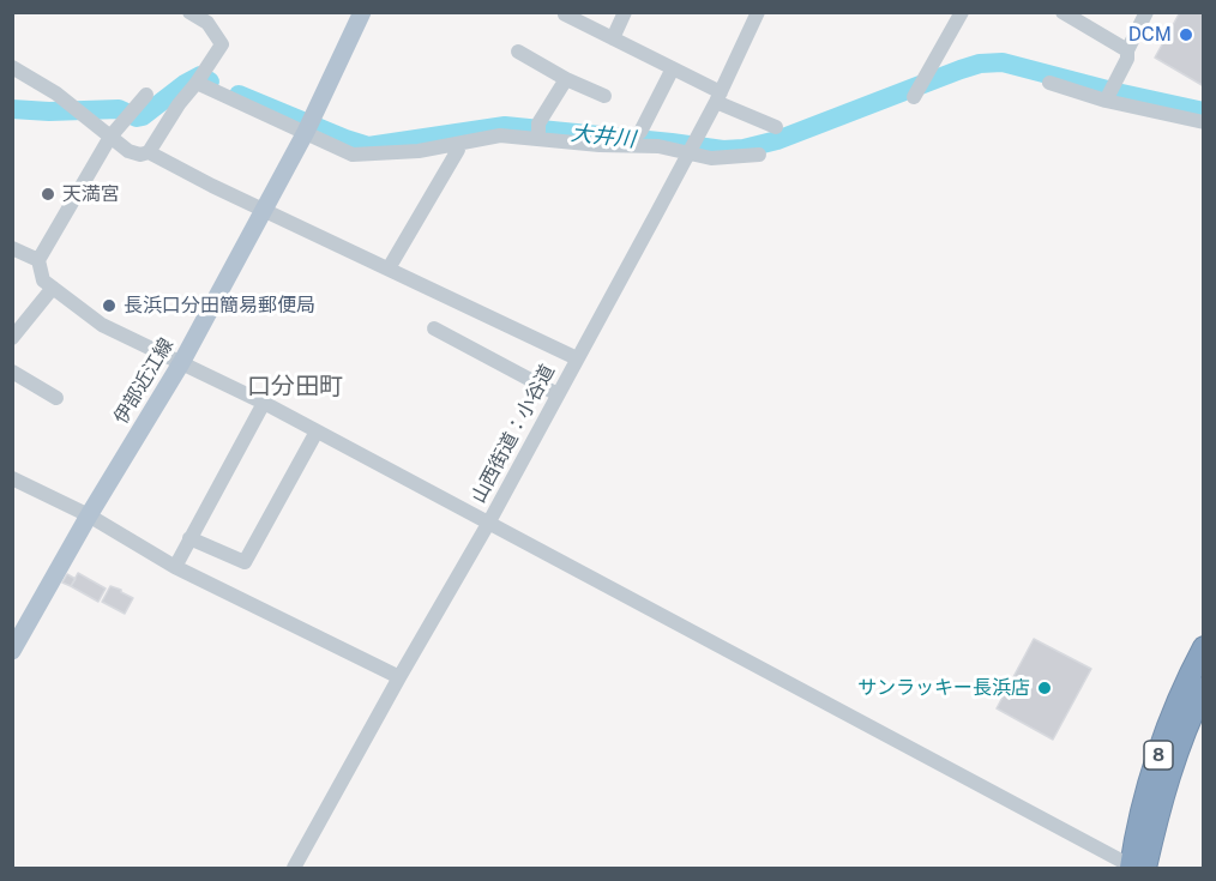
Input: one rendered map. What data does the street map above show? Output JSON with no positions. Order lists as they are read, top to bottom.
{
  "streets": {
    "highway": ["8"],
    "main road": ["伊部近江線"],
    "street": ["山西街道：小谷道"]
  },
  "districts": ["口分田町"],
  "water": ["大井川"],
  "places": [
    "DCM",
    "天満宮",
    "長浜口分田簡易郵便局",
    "サンラッキー長浜店"
  ]
}
